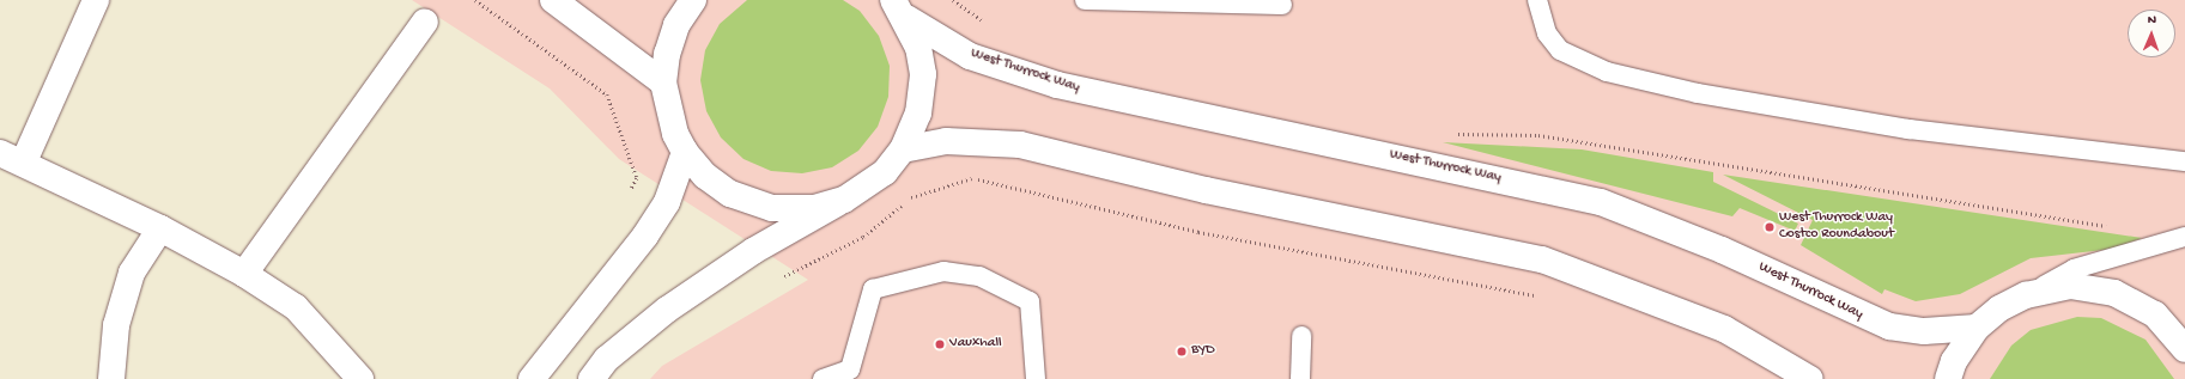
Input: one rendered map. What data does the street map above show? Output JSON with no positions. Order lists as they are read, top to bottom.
{
  "streets": {
    "main road": ["West Thurrock Way"]
  },
  "places": ["West Thurrock Way Costco Roundabout", "Vauxhall", "BYD"],
  "north": "top"
}
